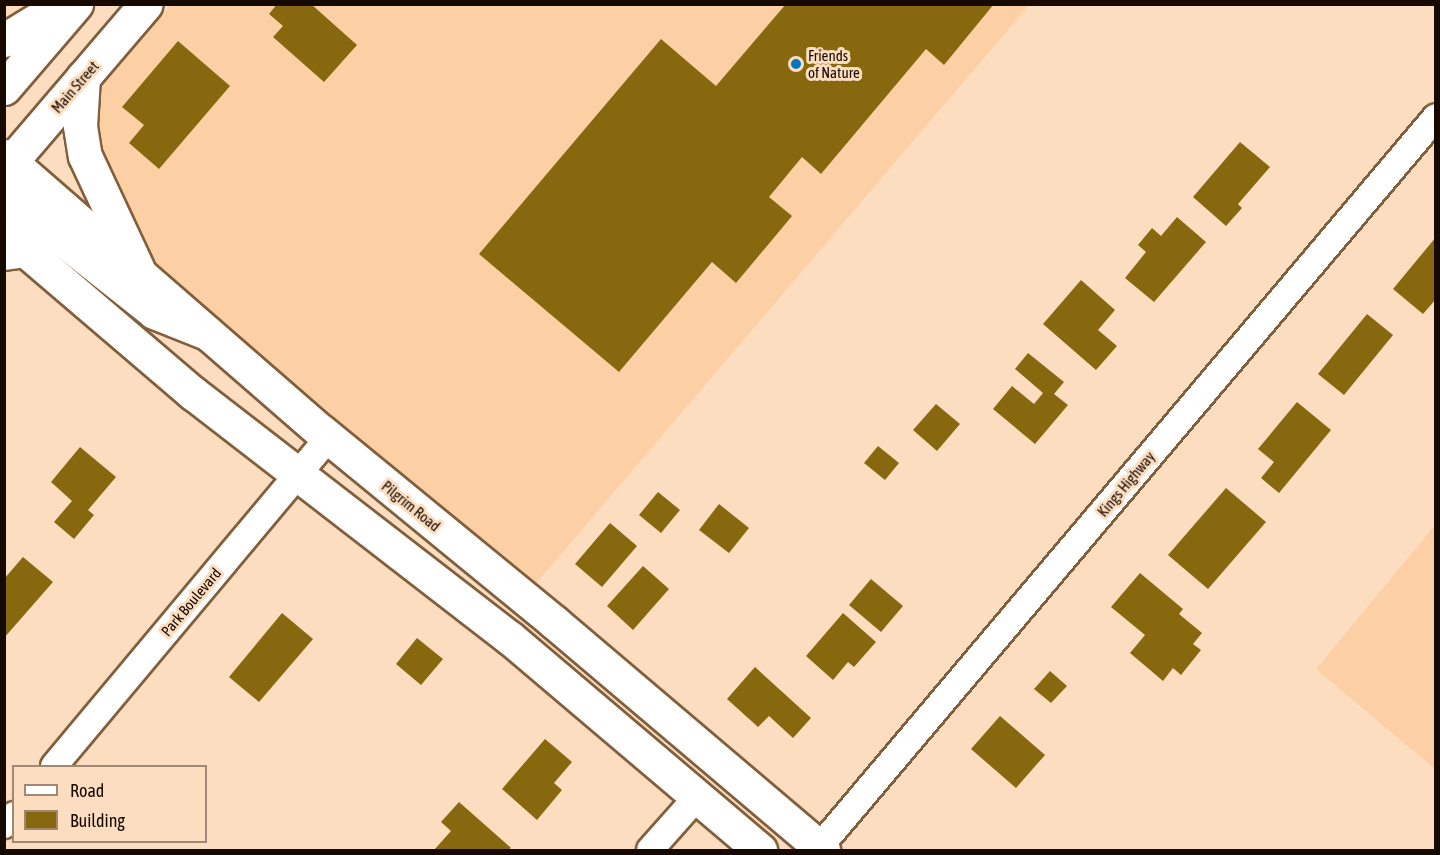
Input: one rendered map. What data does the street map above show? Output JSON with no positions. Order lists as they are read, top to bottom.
{
  "streets": {
    "street": [
      "Main Street",
      "Kings Highway",
      "Pilgrim Road",
      "Park Boulevard"
    ]
  },
  "crossings": [
    ["Main Street", "Pilgrim Road"],
    ["Kings Highway", "Pilgrim Road"],
    ["Pilgrim Road", "Park Boulevard"]
  ],
  "places": ["Friends of Nature"],
  "legend": ["Road", "Building"]
}
